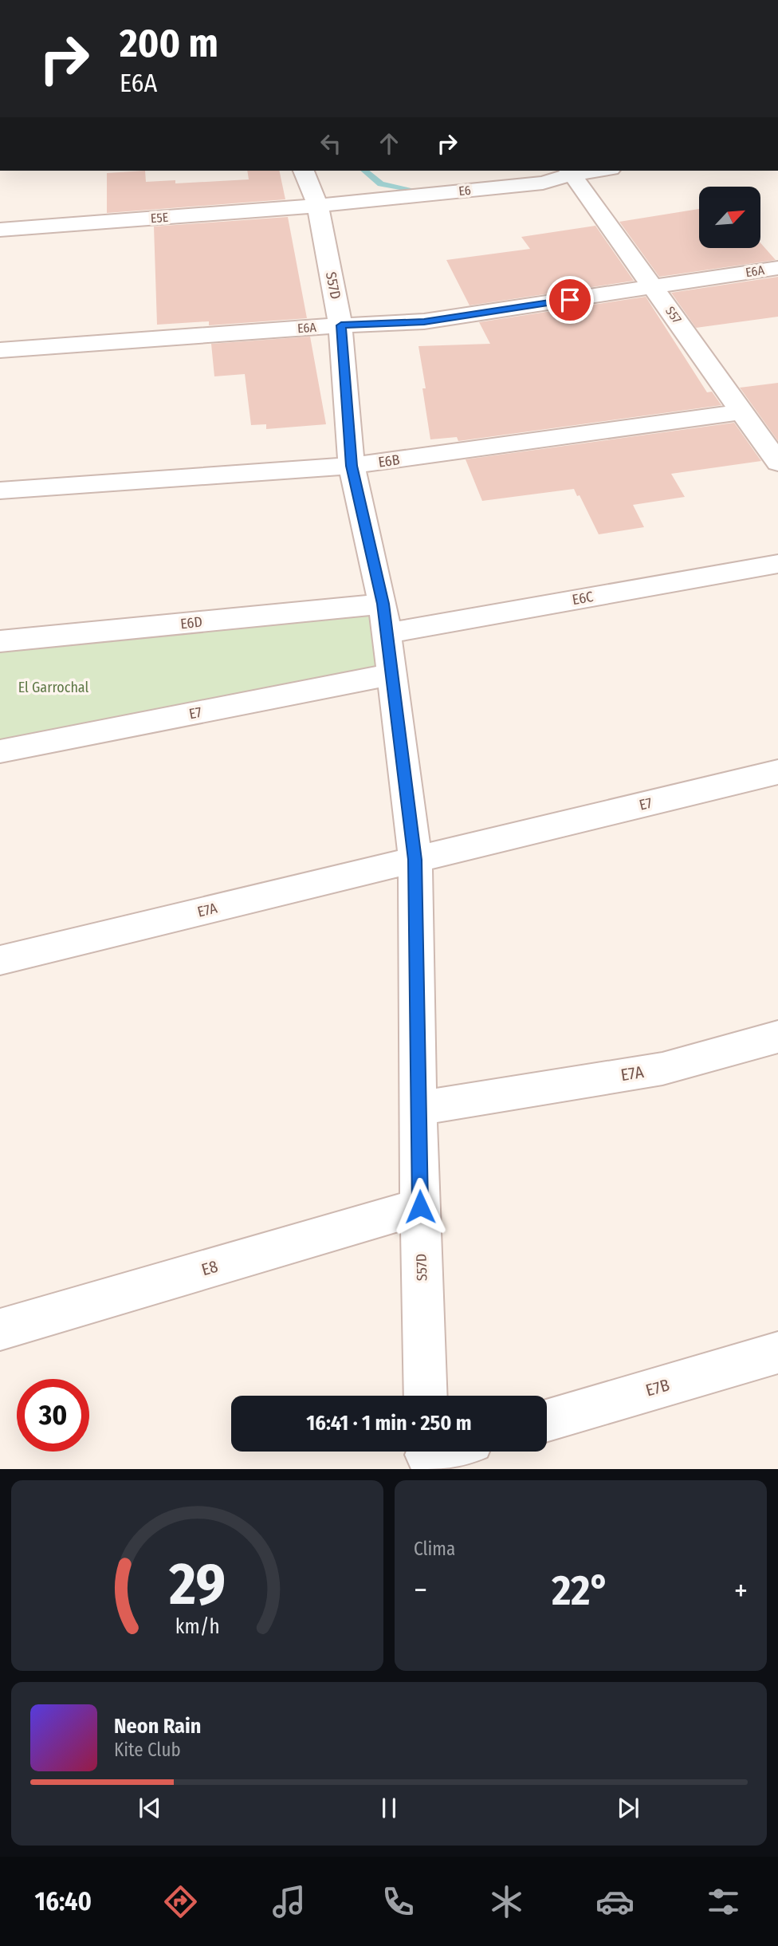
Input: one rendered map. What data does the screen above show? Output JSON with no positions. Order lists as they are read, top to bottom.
{
  "streets": {
    "street": [
      "E6",
      "E5E",
      "E6A",
      "S57D",
      "S57",
      "E6B",
      "E6C",
      "E6D",
      "E7",
      "E7A",
      "E8",
      "E7B"
    ]
  },
  "crossings": [
    ["E6", "E5E"],
    ["E6", "S57D"],
    ["E6", "S57"],
    ["E5E", "S57D"],
    ["E6A", "S57D"],
    ["E6A", "S57"],
    ["S57D", "E6B"],
    ["S57D", "E6C"],
    ["S57D", "E6D"],
    ["S57D", "E7"],
    ["S57D", "E7A"],
    ["S57D", "E8"],
    ["S57", "E6B"],
    ["E7", "E7A"]
  ],
  "parks": ["El Garrochal"],
  "north": "top right",
  "page": {
    "turn": ["200 m", "E6A"],
    "limit": "30",
    "trip": "16:41 · 1 min · 250 m",
    "tile": "Clima",
    "heat": ["−", "22°", "+"],
    "song": ["Neon Rain", "Kite Club"],
    "tabs": "16:40",
    "gauge": ["29", "km/h"]
  }
}
